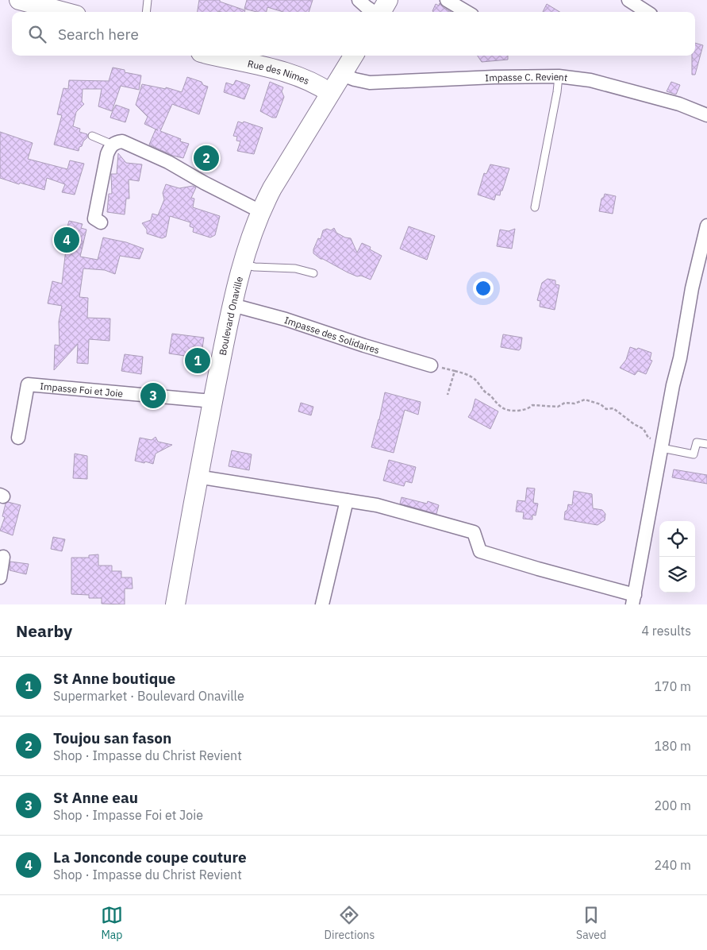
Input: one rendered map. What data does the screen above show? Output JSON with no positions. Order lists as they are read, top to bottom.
{
  "streets": {
    "street": [
      "Rue des Nimes",
      "Impasse C. Revient",
      "Boulevard Onaville",
      "Impasse des Solidaires",
      "Impasse Foi et Joie"
    ]
  },
  "crossings": [
    ["Rue des Nimes", "Boulevard Onaville"],
    ["Impasse C. Revient", "Boulevard Onaville"],
    ["Boulevard Onaville", "Impasse des Solidaires"],
    ["Boulevard Onaville", "Impasse Foi et Joie"]
  ],
  "page": {
    "search": "Search here",
    "pins": [
      "2",
      "4",
      "1",
      "3"
    ],
    "heading": ["Nearby", "4 results"],
    "list": [
      {
        "mark": "1",
        "name": "St Anne boutique",
        "note": "Supermarket · Boulevard Onaville",
        "value": "170 m"
      },
      {
        "mark": "2",
        "name": "Toujou san fason",
        "note": "Shop · Impasse du Christ Revient",
        "value": "180 m"
      },
      {
        "mark": "3",
        "name": "St Anne eau",
        "note": "Shop · Impasse Foi et Joie",
        "value": "200 m"
      },
      {
        "mark": "4",
        "name": "La Jonconde coupe couture",
        "note": "Shop · Impasse du Christ Revient",
        "value": "240 m"
      }
    ],
    "nav": ["Map", "Directions", "Saved"]
  }
}
